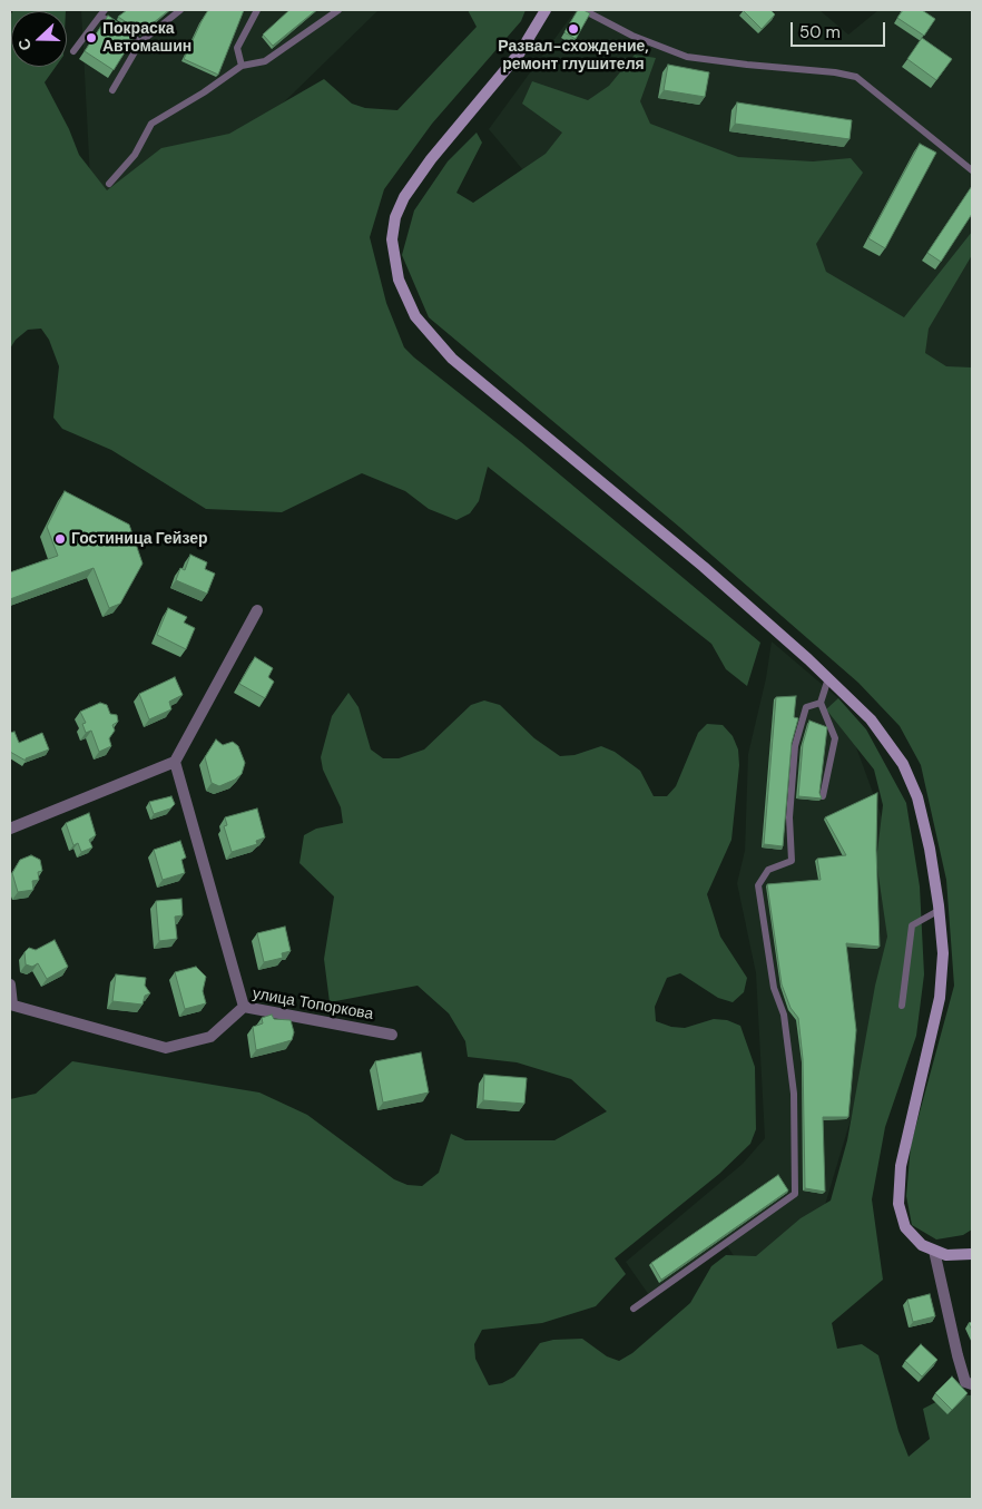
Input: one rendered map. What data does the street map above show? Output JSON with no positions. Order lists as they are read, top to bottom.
{
  "streets": {
    "street": ["улица Топоркова"]
  },
  "places": ["Развал-схождение, ремонт глушителя", "Покраска Автомашин", "Гостиница Гейзер"],
  "scale_bar": "50 m",
  "north": "left"
}
